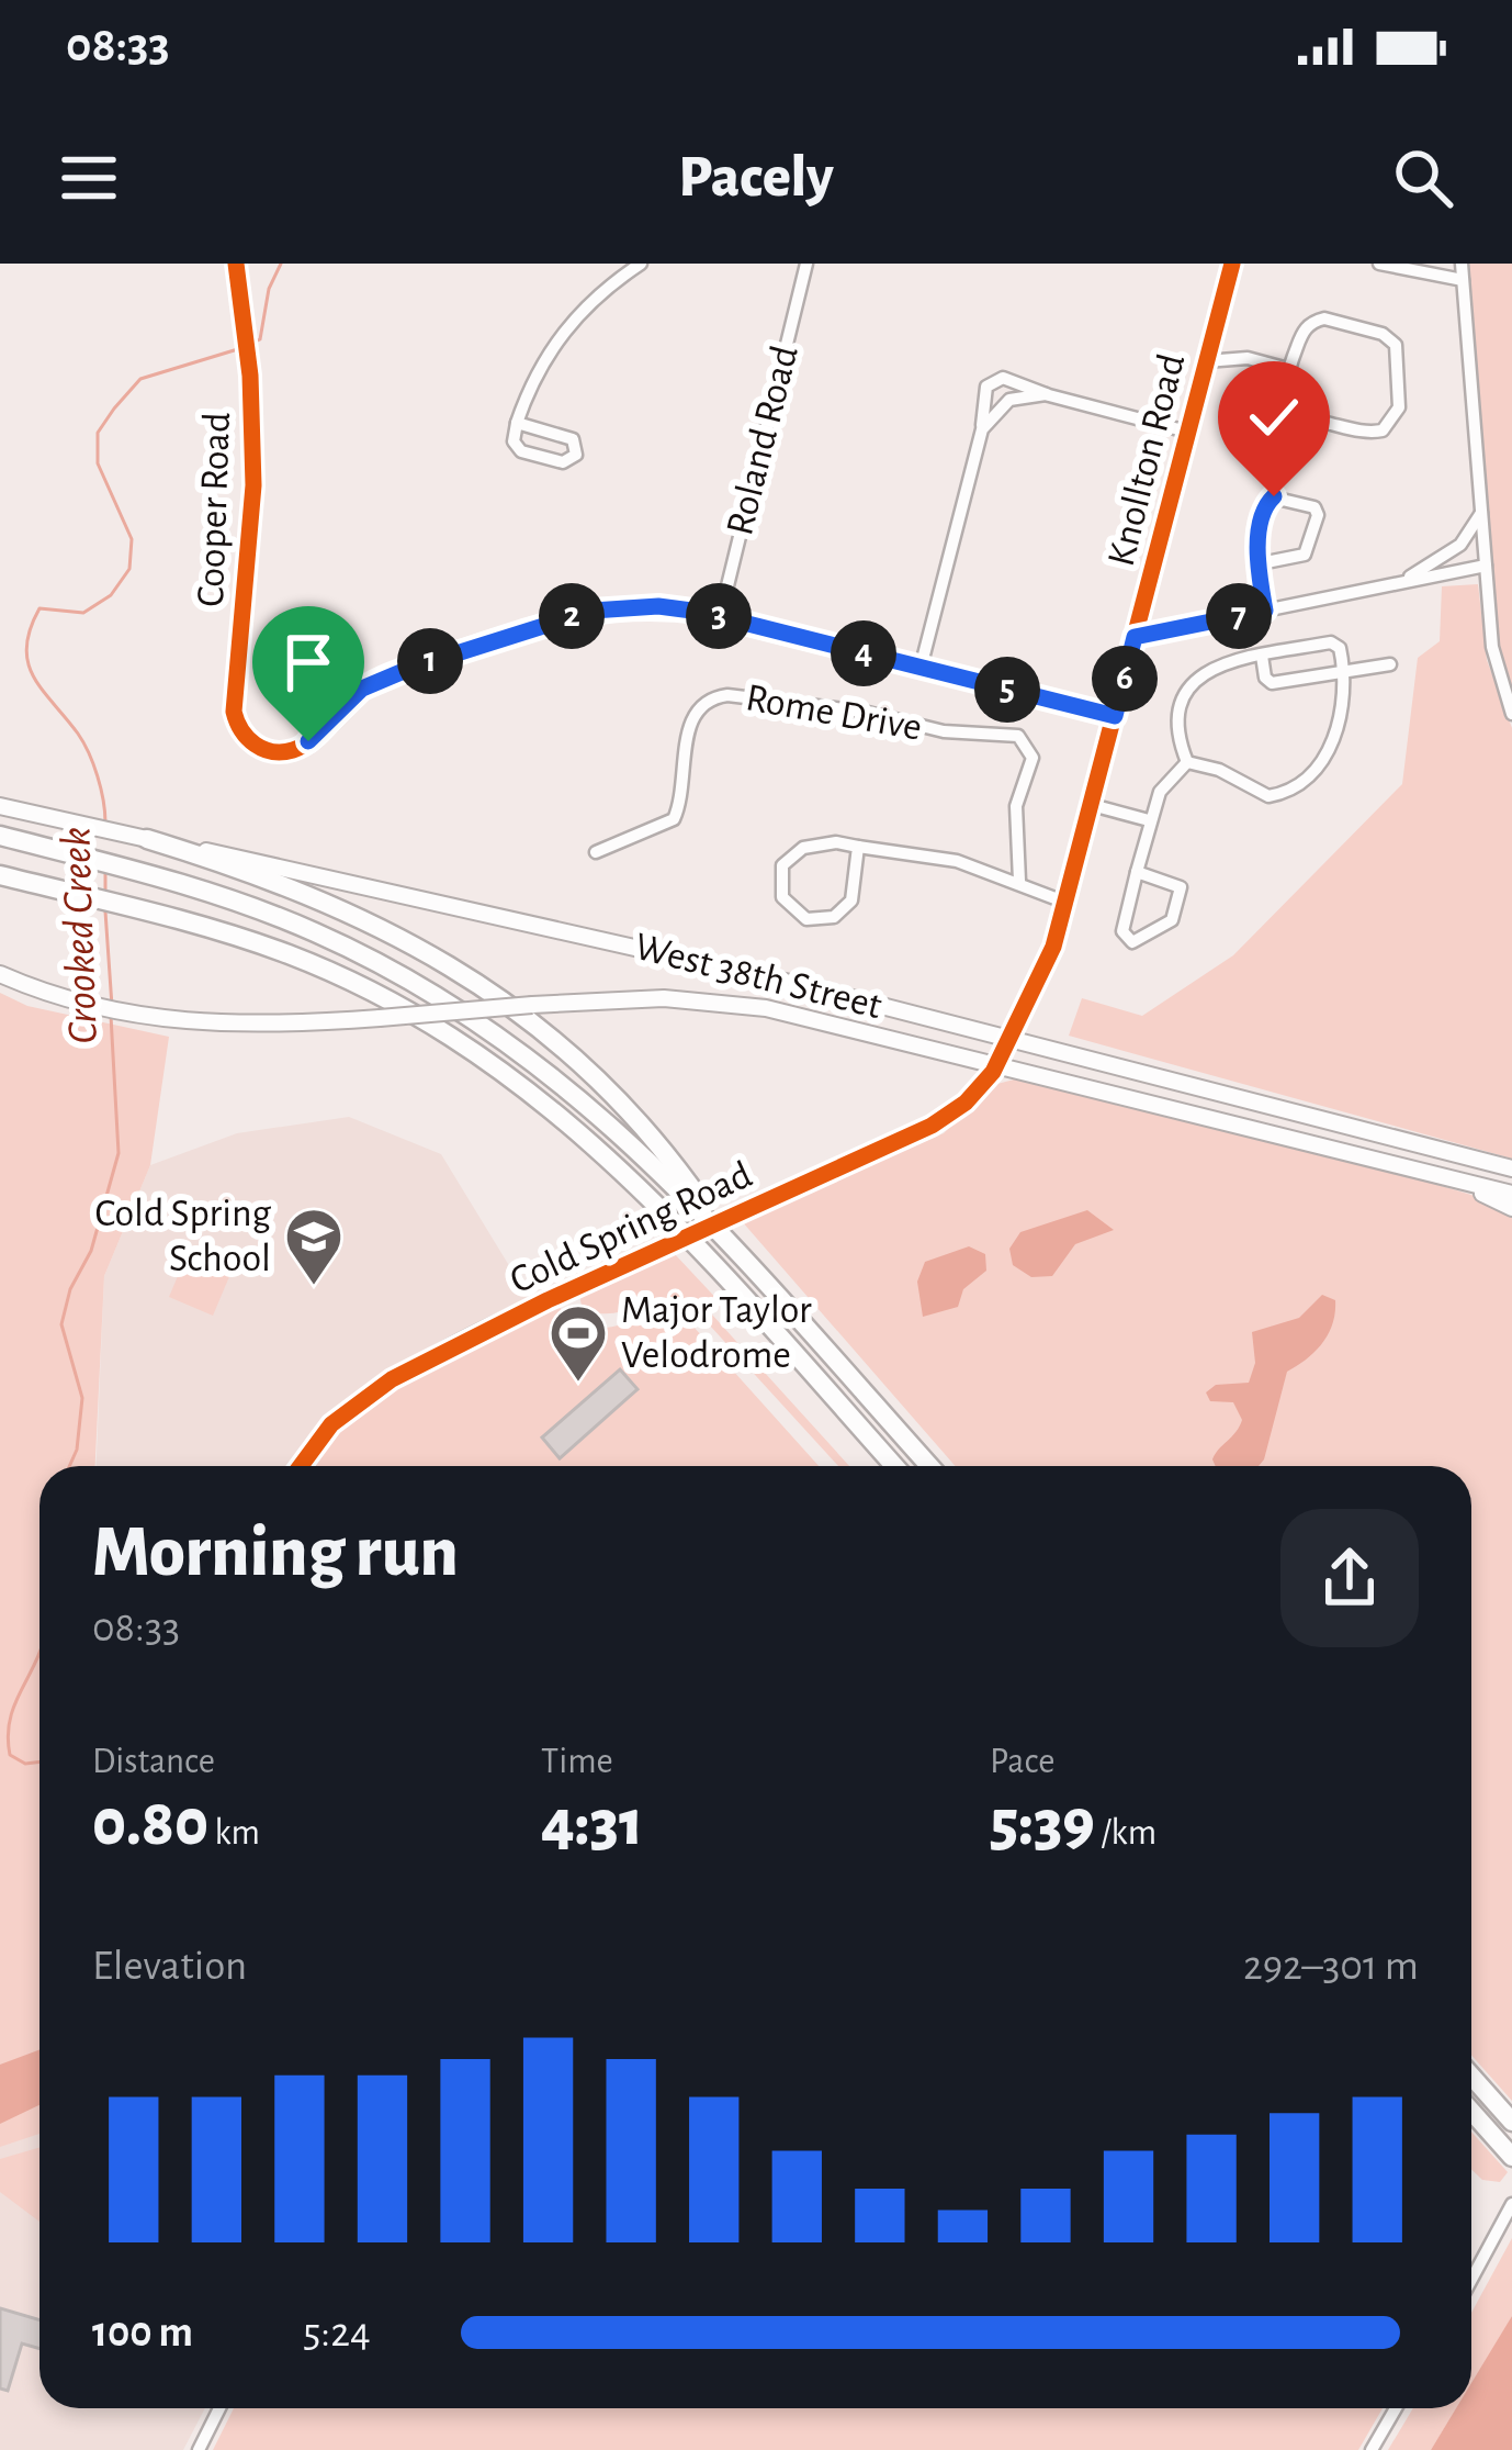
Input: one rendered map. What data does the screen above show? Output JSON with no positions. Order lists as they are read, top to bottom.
{
  "streets": {
    "main road": ["West 38th Street"],
    "street": [
      "Roland Road",
      "Knollton Road",
      "Cooper Road",
      "Rome Drive",
      "Cold Spring Road"
    ]
  },
  "crossings": [
    ["Roland Road", "Cooper Road"],
    ["Knollton Road", "West 38th Street"],
    ["Knollton Road", "Cold Spring Road"],
    ["West 38th Street", "Cold Spring Road"]
  ],
  "water": ["Crooked Creek"],
  "places": {
    "school or university": ["Cold Spring School"],
    "sports": ["Major Taylor Velodrome"]
  },
  "page": {
    "status": "08:33",
    "header": "Pacely",
    "pins": [
      "2",
      "3",
      "7",
      "4",
      "1",
      "6",
      "5"
    ],
    "heading": ["Morning run", "08:33"],
    "stats": [
      ["Distance", "0.80 km"],
      ["Time", "4:31"],
      ["Pace", "5:39 /km"]
    ],
    "chart": ["Elevation", "292–301 m"],
    "list": [
      {
        "name": "100 m",
        "note": "5:24"
      }
    ]
  }
}
